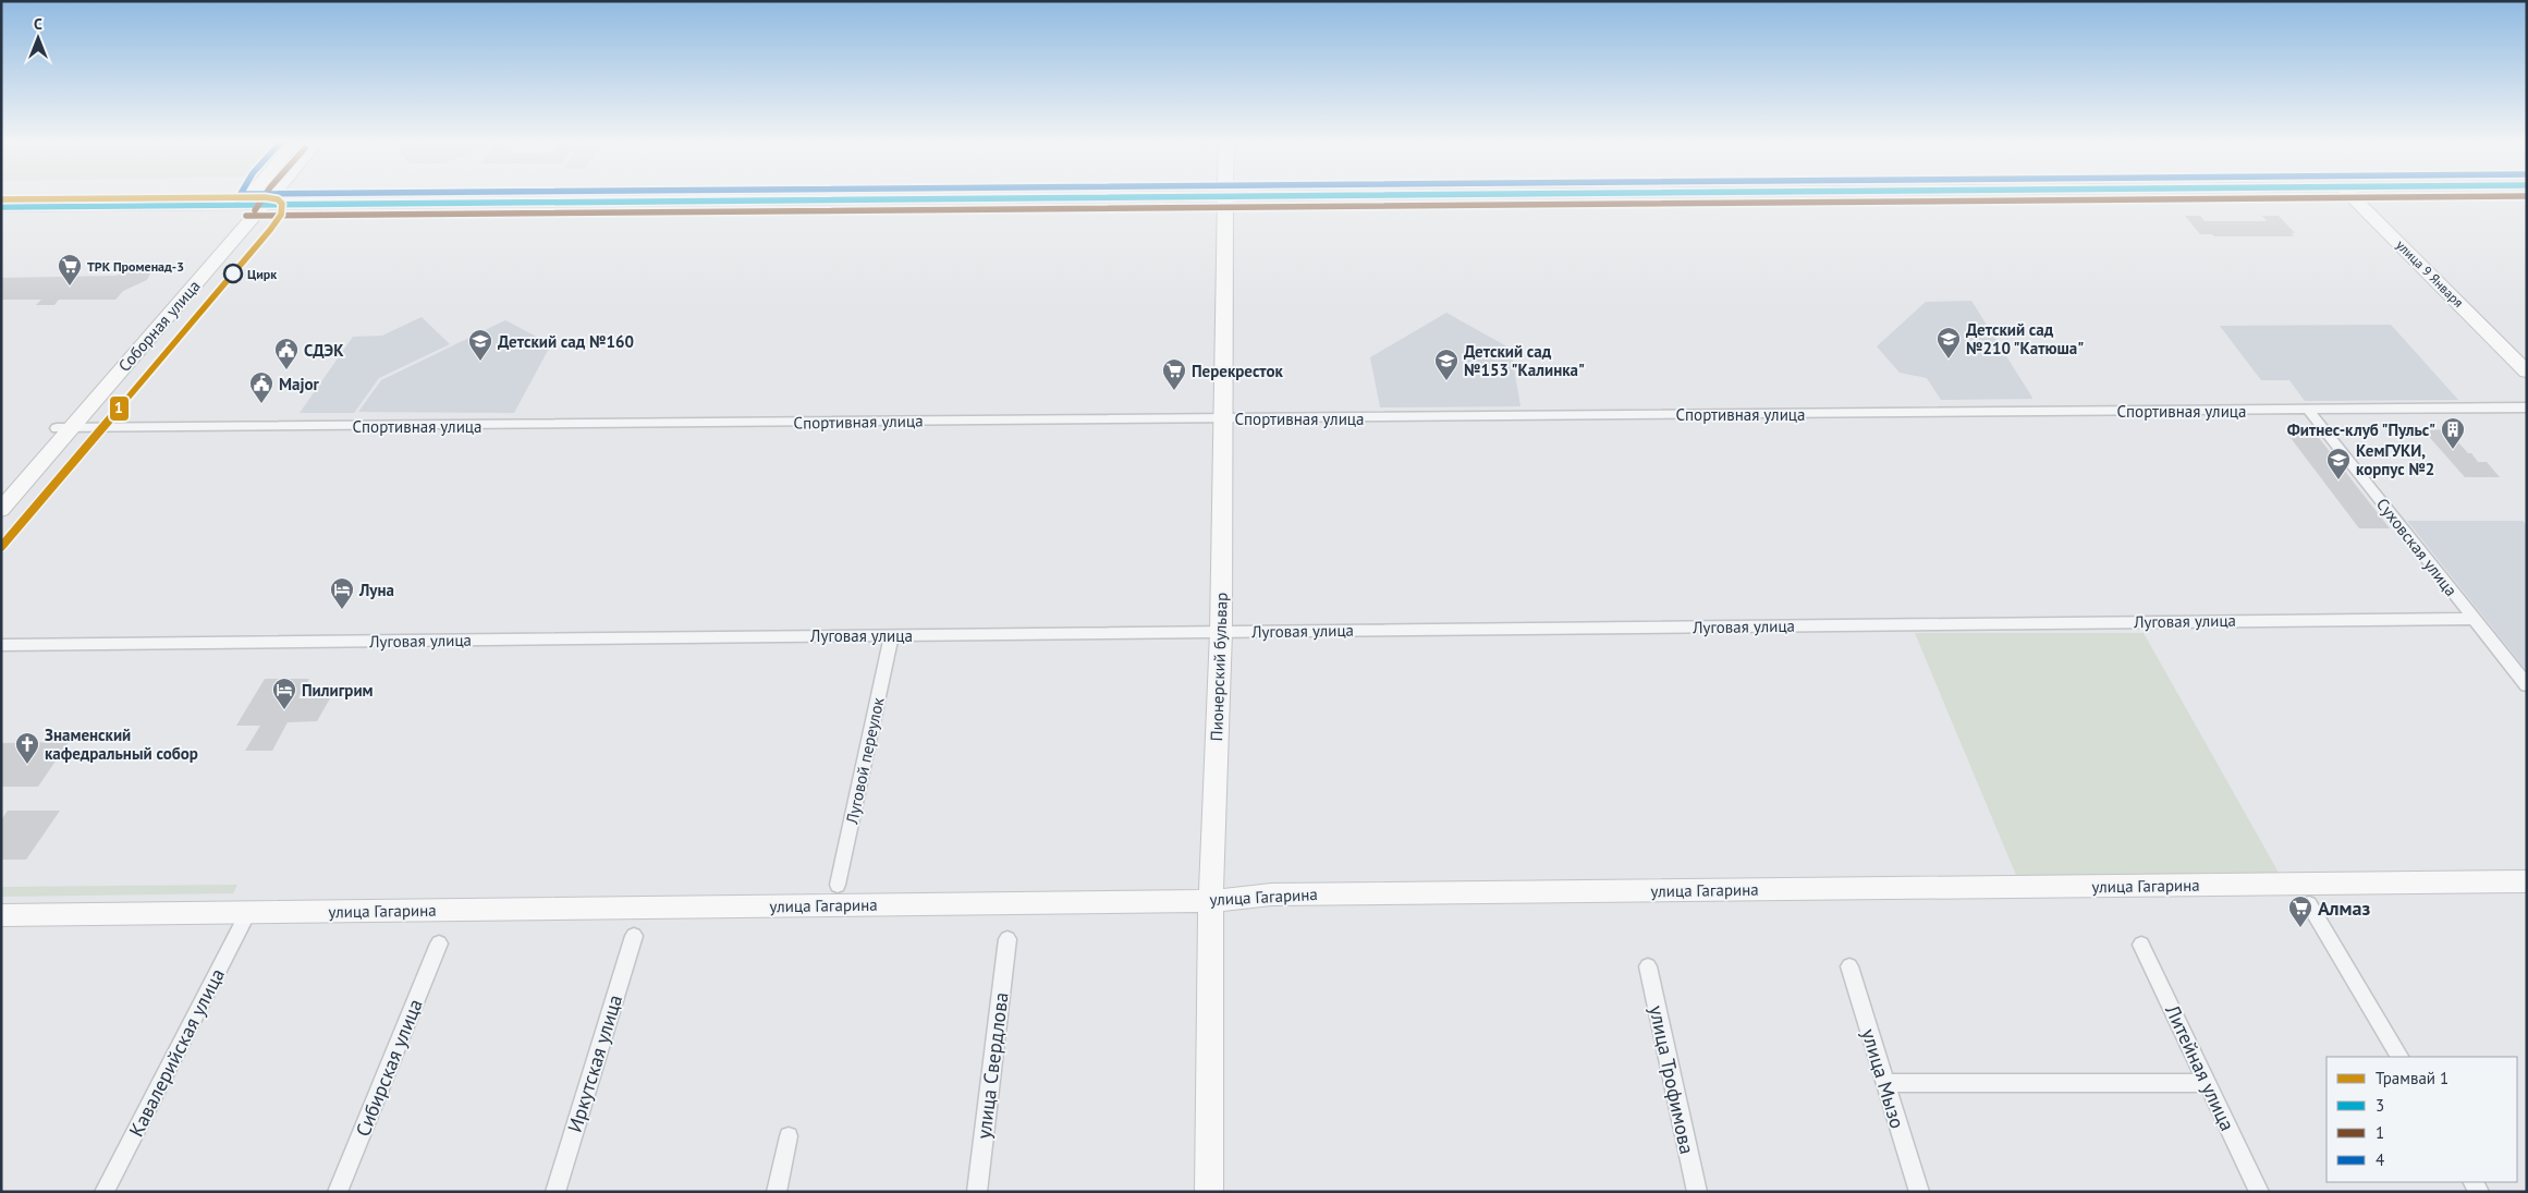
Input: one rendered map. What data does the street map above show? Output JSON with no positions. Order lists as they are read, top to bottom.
{
  "streets": {
    "street": [
      "улица 9 Января",
      "Соборная улица",
      "Спортивная улица",
      "Суховская улица",
      "Луговая улица",
      "Пионерский бульвар",
      "Луговой переулок",
      "улица Гагарина",
      "Кавалерийская улица",
      "Иркутская улица",
      "улица Свердлова",
      "Сибирская улица",
      "Литейная улица",
      "улица Мызо",
      "улица Трофимова"
    ]
  },
  "crossings": [
    ["Соборная улица", "Спортивная улица"],
    ["Спортивная улица", "Суховская улица"],
    ["Спортивная улица", "Пионерский бульвар"],
    ["Суховская улица", "Луговая улица"],
    ["Луговая улица", "Пионерский бульвар"],
    ["Луговая улица", "Луговой переулок"],
    ["Пионерский бульвар", "улица Гагарина"],
    ["улица Гагарина", "Кавалерийская улица"]
  ],
  "places": {
    "other": ["Цирк"],
    "supermarket": ["ТРК Променад-3", "Перекресток", "Алмаз"],
    "school or university": [
      "Детский сад №210 \"Катюша\"",
      "Детский сад №160",
      "Детский сад №153 \"Калинка\"",
      "КемГУКИ, корпус №2"
    ],
    "public building": ["СДЭК", "Major"],
    "building": ["Фитнес-клуб \"Пульс\""],
    "hotel": ["Луна", "Пилигрим"],
    "church": ["Знаменский кафедральный собор"]
  },
  "lines": [
    "transit line 3",
    "transit line 1",
    "transit line 4",
    "tram line 1"
  ],
  "legend": [
    "Трамвай 1",
    "3",
    "1",
    "4"
  ],
  "north": "top"
}
